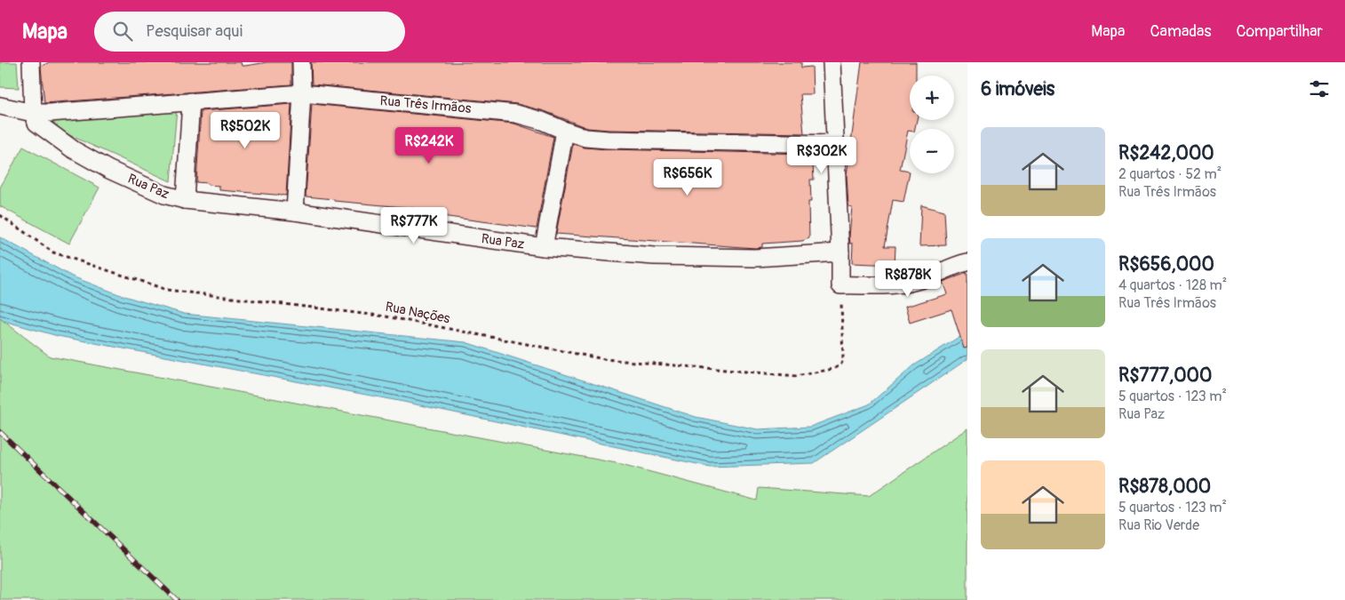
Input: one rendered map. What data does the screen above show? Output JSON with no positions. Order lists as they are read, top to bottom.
{
  "streets": {
    "street": ["Rua Três Irmãos", "Rua Paz"],
    "path": ["Rua Nações"]
  },
  "crossings": [
    ["Rua Três Irmãos", "Rua Paz"]
  ],
  "page": {
    "header": "Mapa",
    "search": "Pesquisar aqui",
    "nav": ["Mapa", "Camadas", "Compartilhar"],
    "heading": "6 imóveis",
    "map_buttons": ["+", "−"],
    "price": [
      "R$502K",
      "R$242K",
      "R$302K",
      "R$656K",
      "R$777K",
      "R$878K"
    ],
    "list": [
      {
        "name": "R$242,000",
        "note": "2 quartos · 52 m² · Rua Três Irmãos"
      },
      {
        "name": "R$656,000",
        "note": "4 quartos · 128 m² · Rua Três Irmãos"
      },
      {
        "name": "R$777,000",
        "note": "5 quartos · 123 m² · Rua Paz"
      },
      {
        "name": "R$878,000",
        "note": "5 quartos · 123 m² · Rua Rio Verde"
      }
    ]
  }
}
